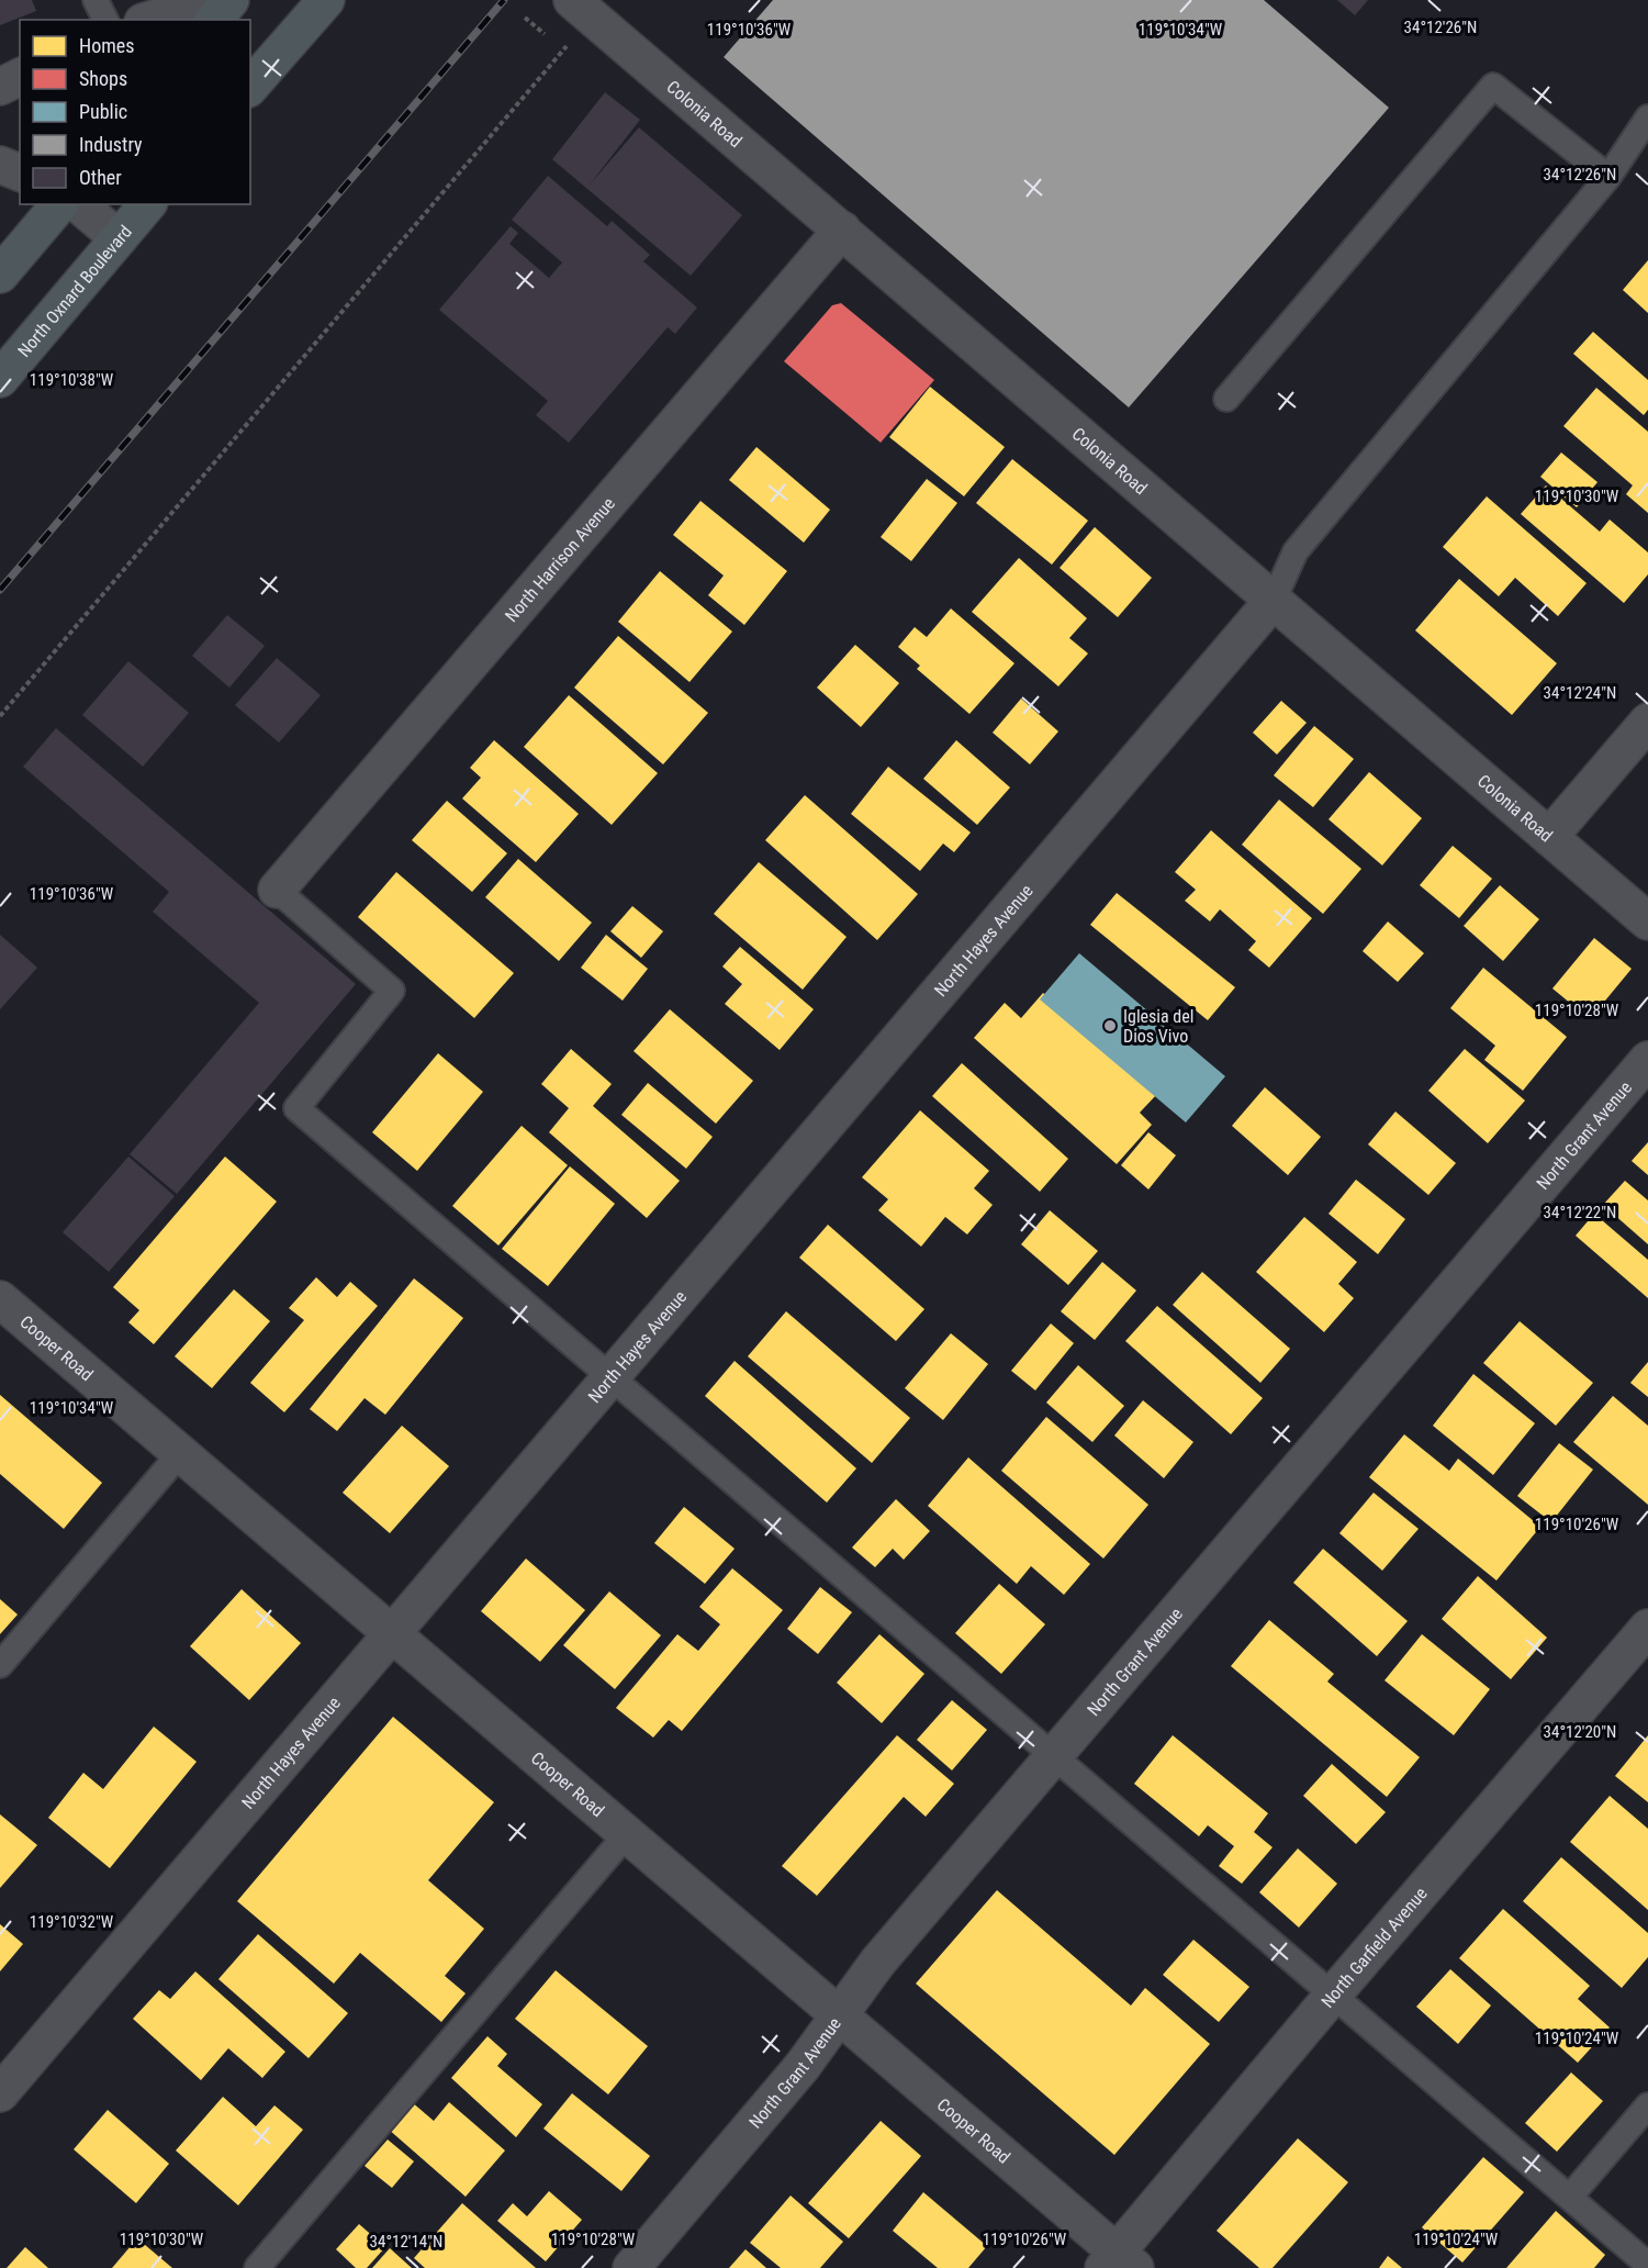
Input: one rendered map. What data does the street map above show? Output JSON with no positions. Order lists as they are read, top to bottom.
{
  "streets": {
    "main road": ["North Oxnard Boulevard"],
    "street": [
      "Colonia Road",
      "North Harrison Avenue",
      "North Hayes Avenue",
      "North Grant Avenue",
      "Cooper Road",
      "North Garfield Avenue"
    ]
  },
  "crossings": [
    ["Colonia Road", "North Harrison Avenue"],
    ["Colonia Road", "North Hayes Avenue"],
    ["North Hayes Avenue", "Cooper Road"],
    ["North Grant Avenue", "Cooper Road"],
    ["Cooper Road", "North Garfield Avenue"]
  ],
  "places": ["Iglesia del Dios Vivo"],
  "legend": [
    "Homes",
    "Shops",
    "Public",
    "Industry",
    "Other"
  ],
  "coordinates": [
    "34°12'26\"N",
    "119°10'36\"W",
    "119°10'34\"W",
    "119°10'38\"W",
    "119°10'30\"W",
    "34°12'24\"N",
    "119°10'28\"W",
    "34°12'22\"N",
    "119°10'26\"W",
    "34°12'20\"N",
    "119°10'32\"W",
    "119°10'24\"W",
    "34°12'14\"N"
  ]
}
